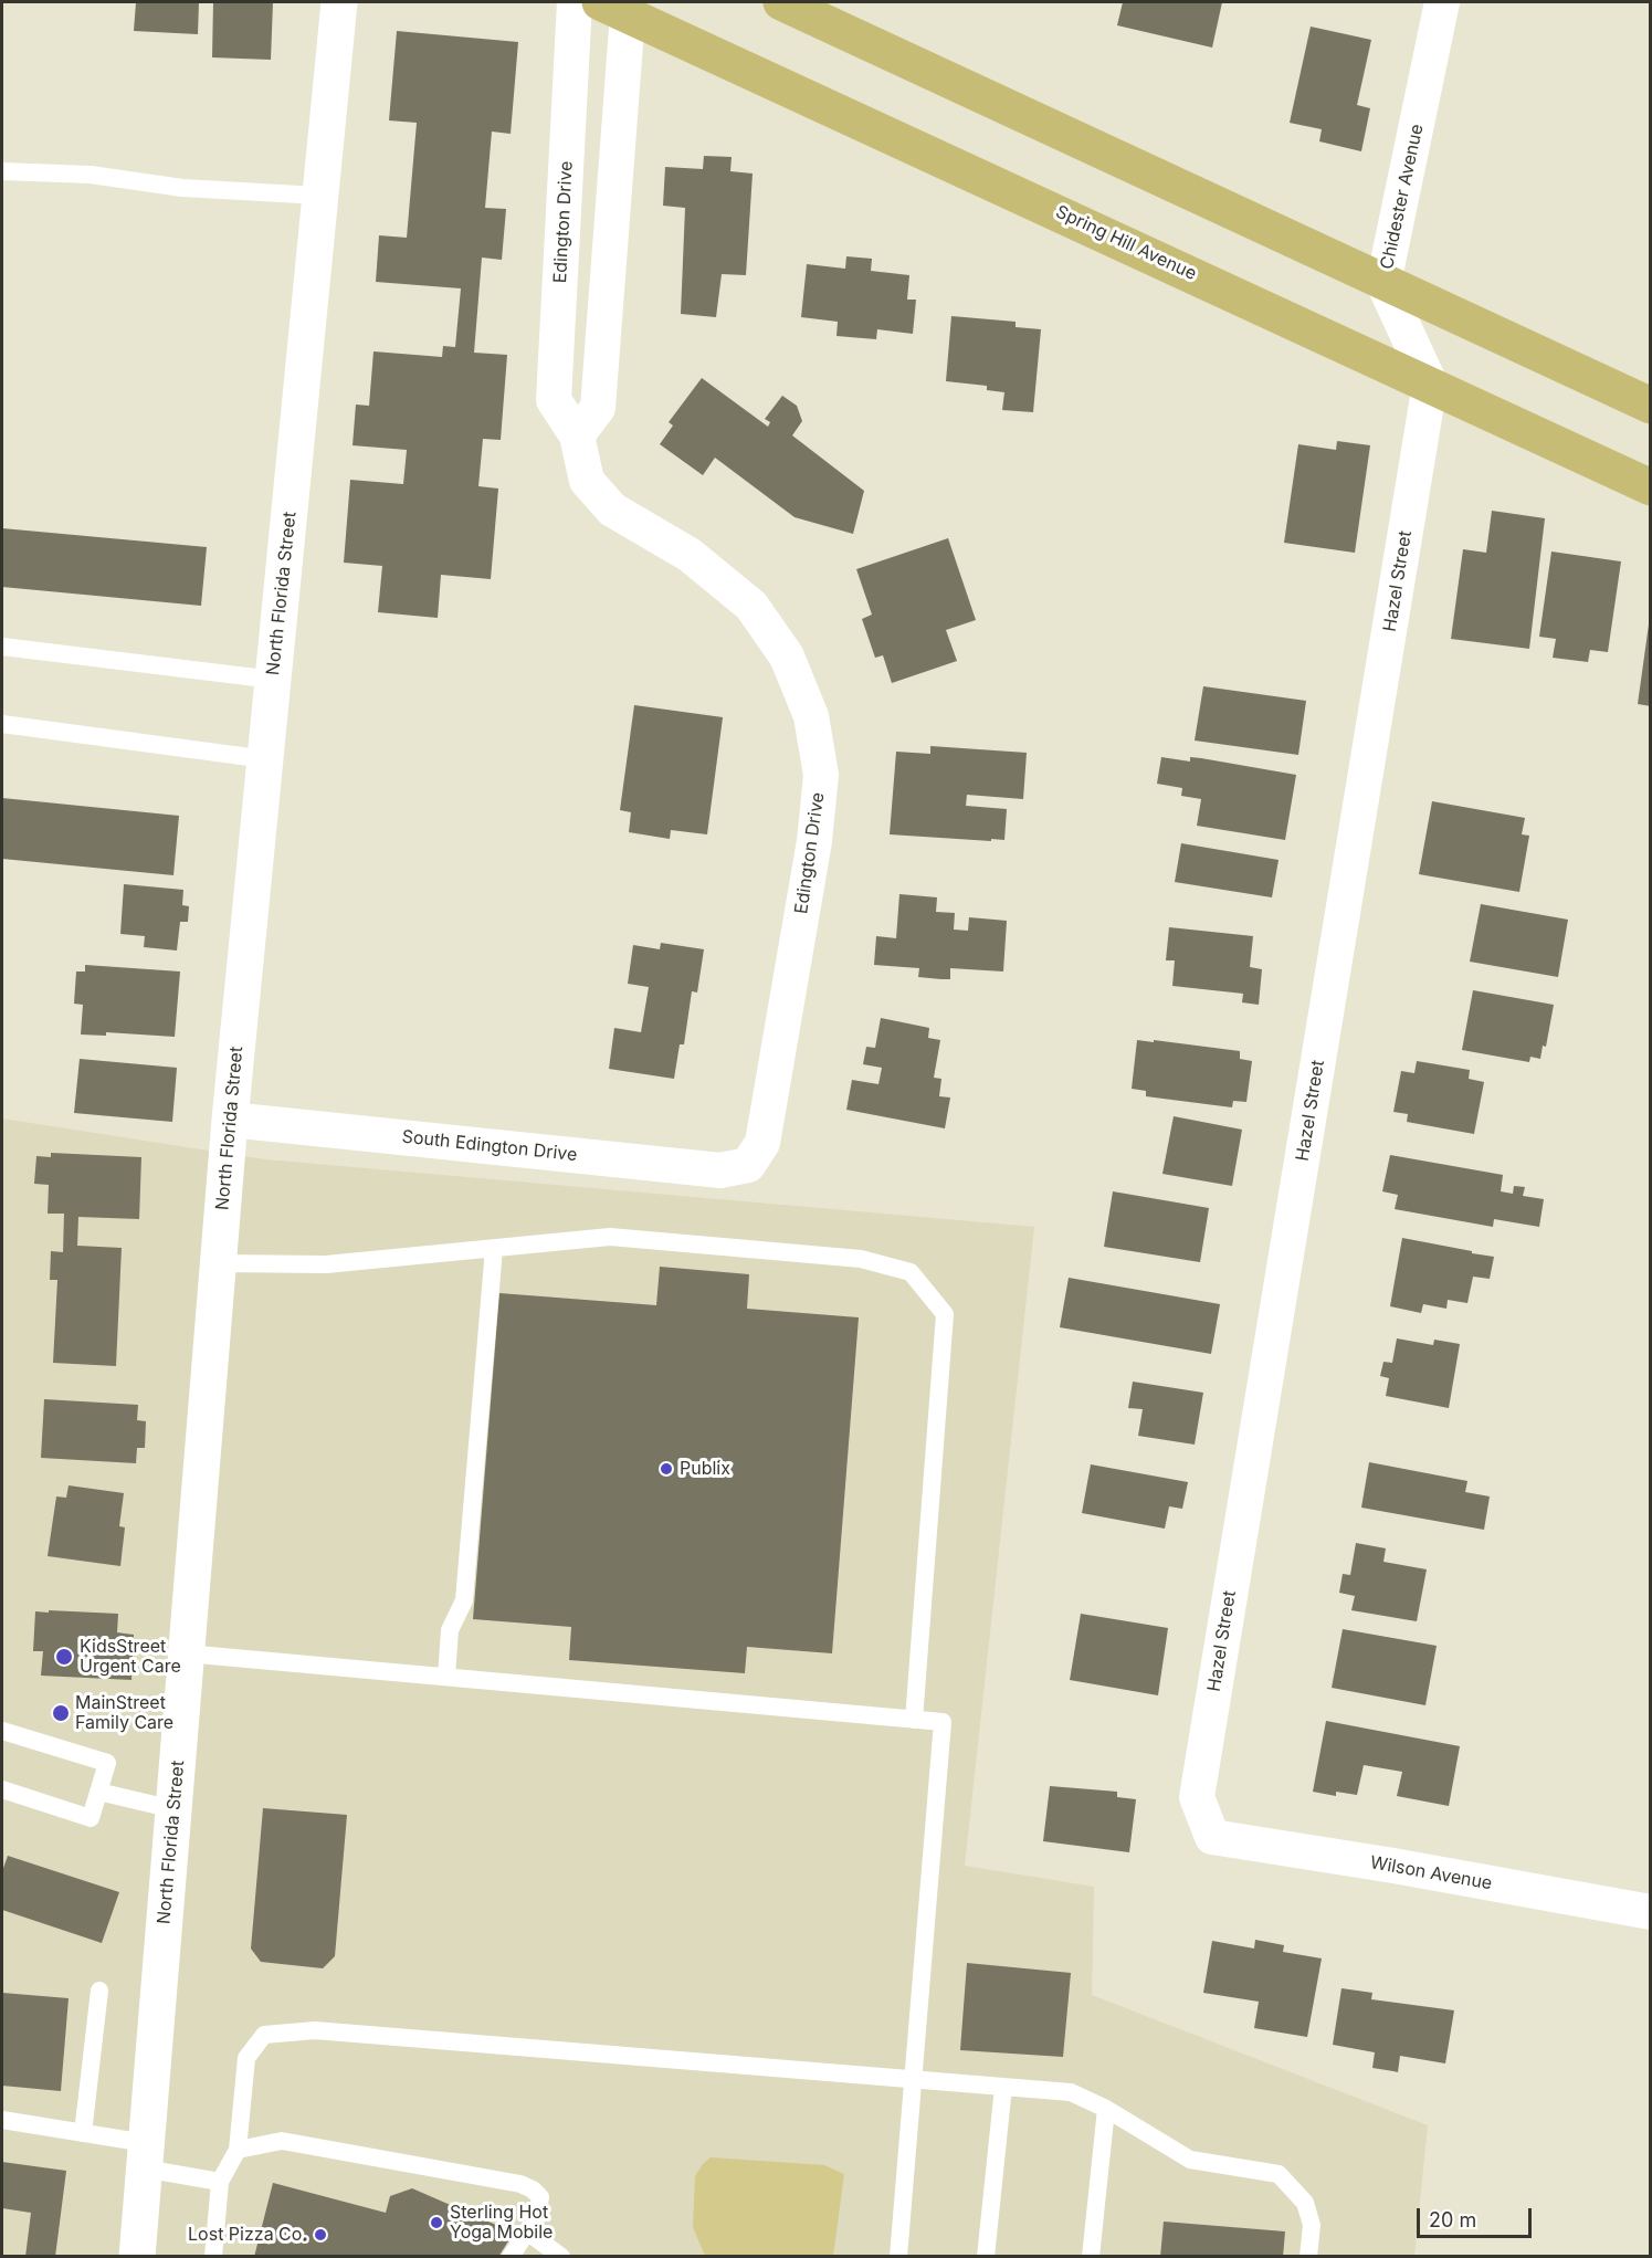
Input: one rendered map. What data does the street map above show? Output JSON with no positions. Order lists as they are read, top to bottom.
{
  "streets": {
    "main road": ["Spring Hill Avenue"],
    "street": [
      "Chidester Avenue",
      "Edington Drive",
      "Hazel Street",
      "North Florida Street",
      "South Edington Drive",
      "Wilson Avenue"
    ]
  },
  "crossings": [
    ["Chidester Avenue", "Spring Hill Avenue"],
    ["Chidester Avenue", "Hazel Street"],
    ["Edington Drive", "South Edington Drive"],
    ["Spring Hill Avenue", "Hazel Street"],
    ["Hazel Street", "Wilson Avenue"],
    ["North Florida Street", "South Edington Drive"]
  ],
  "places": [
    "Publix",
    "KidsStreet Urgent Care",
    "MainStreet Family Care",
    "Sterling Hot Yoga Mobile",
    "Lost Pizza Co."
  ],
  "scale_bar": "20 m"
}
